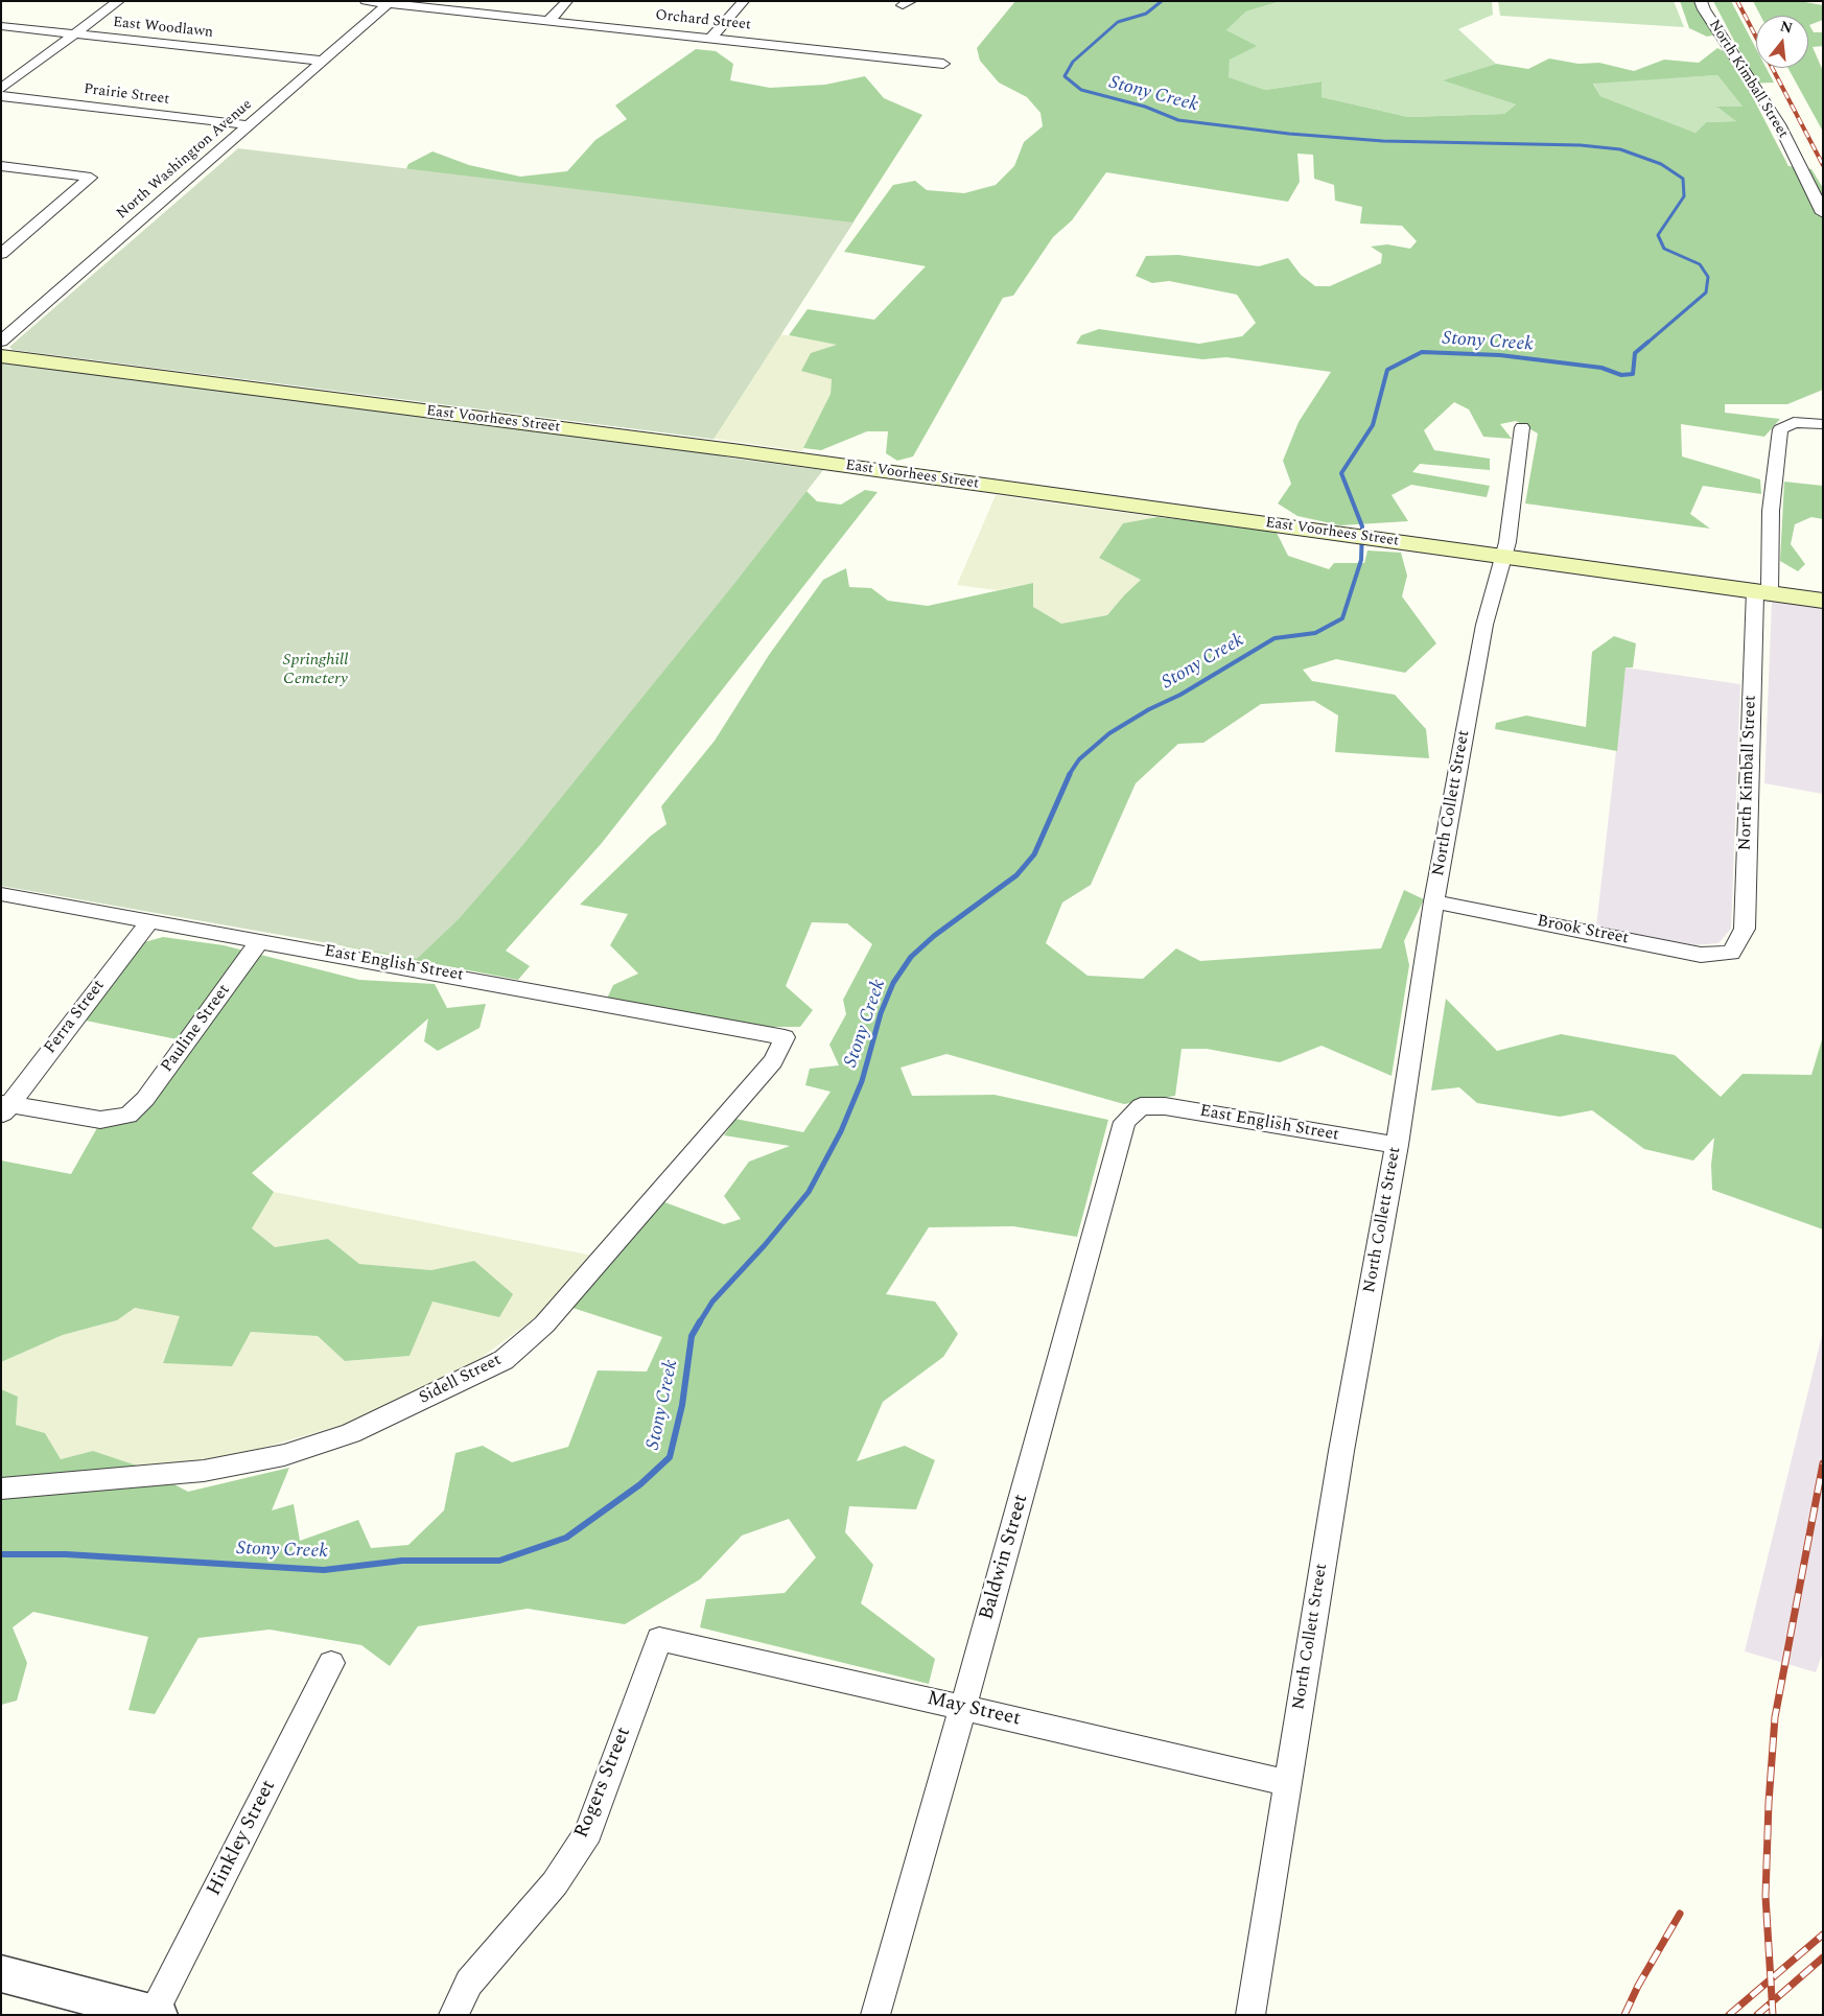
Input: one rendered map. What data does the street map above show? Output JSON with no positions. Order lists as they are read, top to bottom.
{
  "streets": {
    "main road": ["East Voorhees Street"],
    "street": [
      "Orchard Street",
      "East Woodlawn",
      "North Kimball Street",
      "Prairie Street",
      "North Washington Avenue",
      "North Collett Street",
      "Brook Street",
      "East English Street",
      "Ferra Street",
      "Pauline Street",
      "Sidell Street",
      "Baldwin Street",
      "May Street",
      "Rogers Street",
      "Hinkley Street"
    ]
  },
  "crossings": [
    ["Orchard Street", "North Washington Avenue"],
    ["East Woodlawn", "North Washington Avenue"],
    ["North Kimball Street", "East Voorhees Street"],
    ["North Kimball Street", "Brook Street"],
    ["Prairie Street", "North Washington Avenue"],
    ["East Voorhees Street", "North Collett Street"],
    ["North Collett Street", "Brook Street"],
    ["North Collett Street", "East English Street"],
    ["North Collett Street", "May Street"],
    ["East English Street", "Ferra Street"],
    ["East English Street", "Pauline Street"],
    ["East English Street", "Sidell Street"],
    ["East English Street", "Baldwin Street"],
    ["Ferra Street", "Pauline Street"],
    ["Baldwin Street", "May Street"],
    ["May Street", "Rogers Street"]
  ],
  "water": ["Stony Creek"],
  "parks": ["Springhill Cemetery"],
  "north": "top"
}
